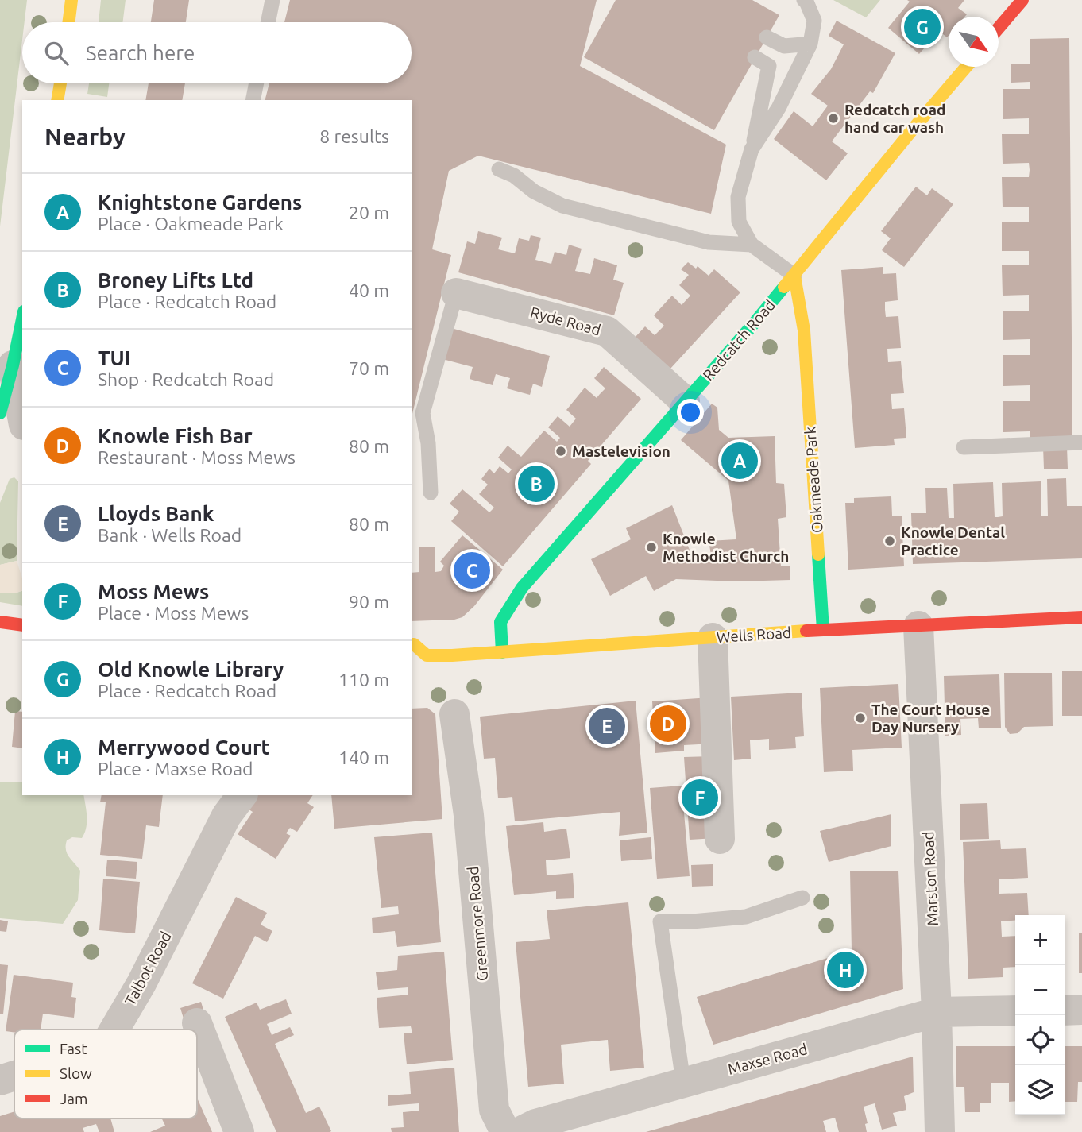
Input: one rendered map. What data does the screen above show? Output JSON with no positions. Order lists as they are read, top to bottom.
{
  "streets": {
    "main road": ["Redcatch Road", "Oakmeade Park", "Wells Road"],
    "street": [
      "Ryde Road",
      "Marston Road",
      "Greenmore Road",
      "Talbot Road",
      "Maxse Road"
    ]
  },
  "crossings": [
    ["Ryde Road", "Redcatch Road"],
    ["Redcatch Road", "Oakmeade Park"],
    ["Redcatch Road", "Wells Road"],
    ["Oakmeade Park", "Wells Road"],
    ["Wells Road", "Marston Road"],
    ["Marston Road", "Maxse Road"]
  ],
  "places": [
    "Redcatch road hand car wash",
    "Mastelevision",
    "Knowle Dental Practice",
    "Knowle Methodist Church",
    "The Court House Day Nursery"
  ],
  "legend": ["Fast", "Slow", "Jam"],
  "north": "bottom right",
  "page": {
    "pins": [
      "G",
      "A",
      "B",
      "C",
      "D",
      "E",
      "F",
      "H"
    ],
    "search": "Search here",
    "heading": ["Nearby", "8 results"],
    "list": [
      {
        "mark": "A",
        "name": "Knightstone Gardens",
        "note": "Place · Oakmeade Park",
        "value": "20 m"
      },
      {
        "mark": "B",
        "name": "Broney Lifts Ltd",
        "note": "Place · Redcatch Road",
        "value": "40 m"
      },
      {
        "mark": "C",
        "name": "TUI",
        "note": "Shop · Redcatch Road",
        "value": "70 m"
      },
      {
        "mark": "D",
        "name": "Knowle Fish Bar",
        "note": "Restaurant · Moss Mews",
        "value": "80 m"
      },
      {
        "mark": "E",
        "name": "Lloyds Bank",
        "note": "Bank · Wells Road",
        "value": "80 m"
      },
      {
        "mark": "F",
        "name": "Moss Mews",
        "note": "Place · Moss Mews",
        "value": "90 m"
      },
      {
        "mark": "G",
        "name": "Old Knowle Library",
        "note": "Place · Redcatch Road",
        "value": "110 m"
      },
      {
        "mark": "H",
        "name": "Merrywood Court",
        "note": "Place · Maxse Road",
        "value": "140 m"
      }
    ],
    "map_buttons": ["+", "−"]
  }
}
